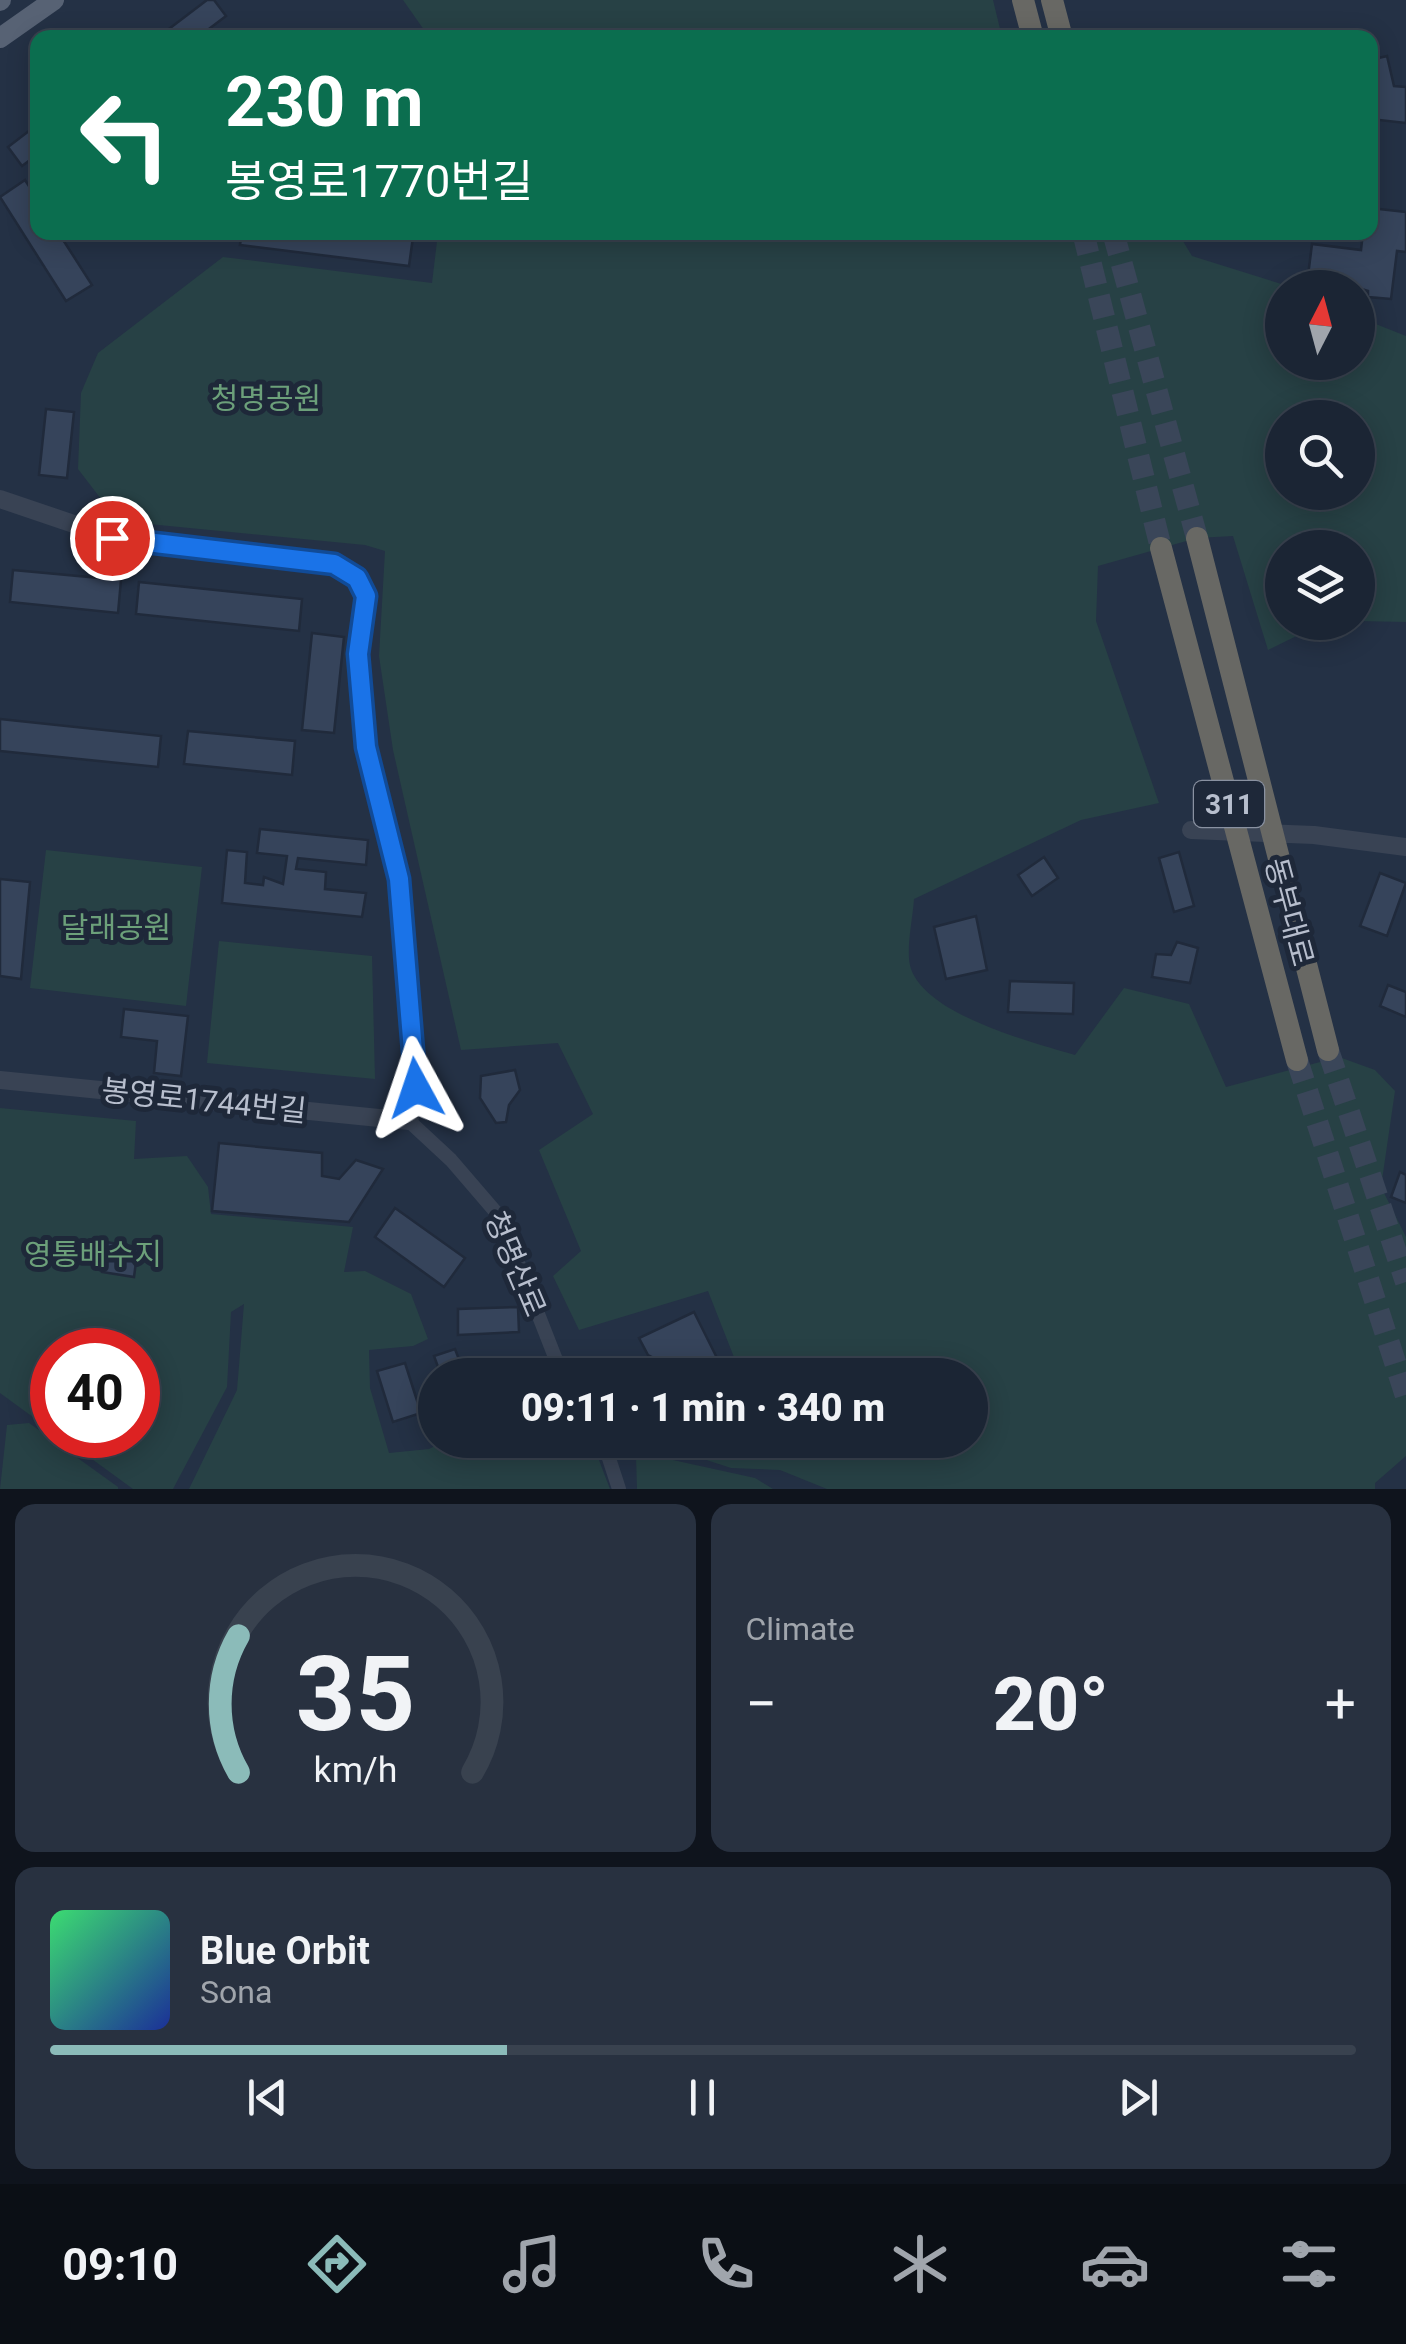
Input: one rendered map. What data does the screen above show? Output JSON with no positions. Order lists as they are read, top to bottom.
{
  "streets": {
    "highway": ["311", "동부대로"],
    "street": ["봉영로1744번길", "청명산로"]
  },
  "crossings": [
    ["봉영로1744번길", "청명산로"]
  ],
  "parks": ["청명공원", "달래공원", "영통배수지"],
  "north": "top",
  "page": {
    "turn": ["230 m", "봉영로1770번길"],
    "limit": "40",
    "trip": "09:11 · 1 min · 340 m",
    "tile": "Climate",
    "heat": ["−", "20°", "+"],
    "song": ["Blue Orbit", "Sona"],
    "tabs": "09:10",
    "gauge": ["35", "km/h"]
  }
}
